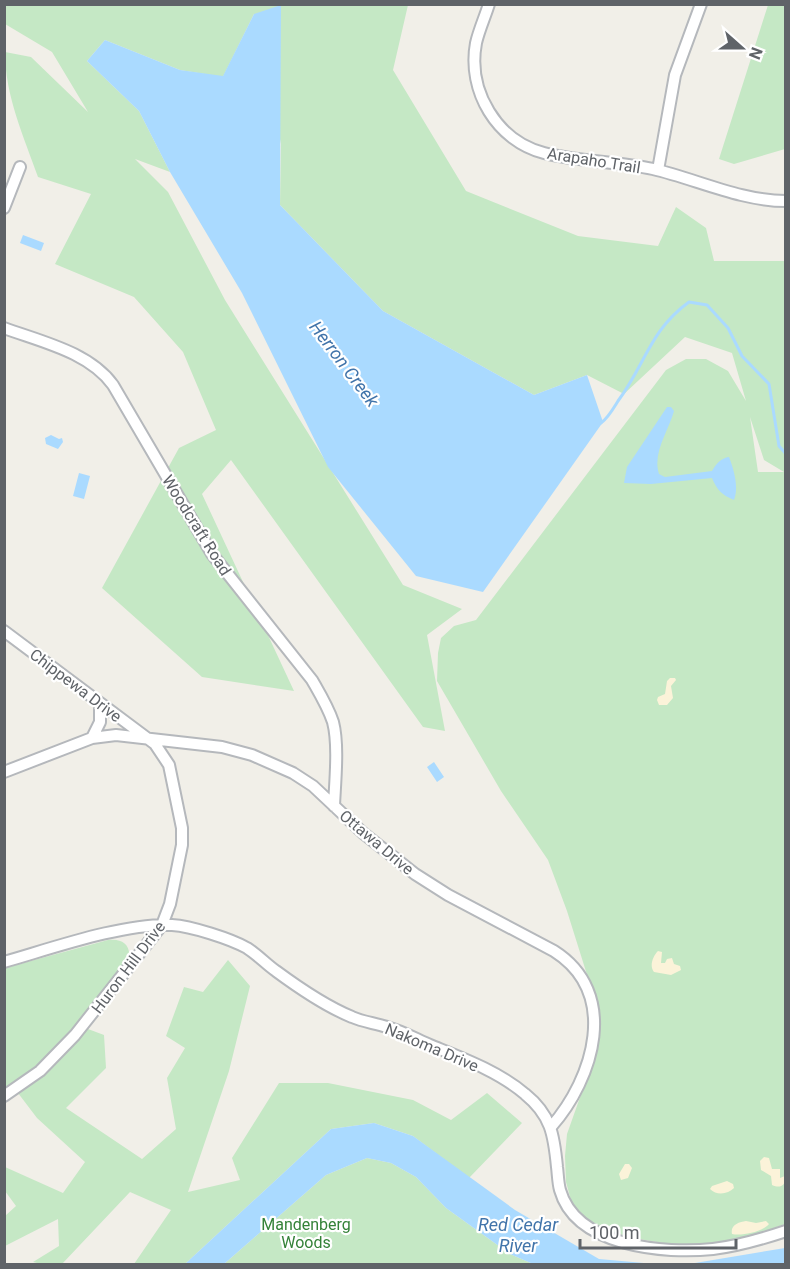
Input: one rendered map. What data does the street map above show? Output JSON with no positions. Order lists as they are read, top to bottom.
{
  "streets": {
    "street": [
      "Arapaho Trail",
      "Woodcraft Road",
      "Chippewa Drive",
      "Ottawa Drive",
      "Huron Hill Drive",
      "Nakoma Drive"
    ]
  },
  "crossings": [
    ["Woodcraft Road", "Ottawa Drive"],
    ["Chippewa Drive", "Ottawa Drive"],
    ["Chippewa Drive", "Huron Hill Drive"],
    ["Ottawa Drive", "Huron Hill Drive"],
    ["Ottawa Drive", "Nakoma Drive"],
    ["Huron Hill Drive", "Nakoma Drive"]
  ],
  "water": ["Herron Creek", "Red Cedar River"],
  "parks": ["Mandenberg Woods"],
  "scale_bar": "100 m",
  "north": "right"
}
